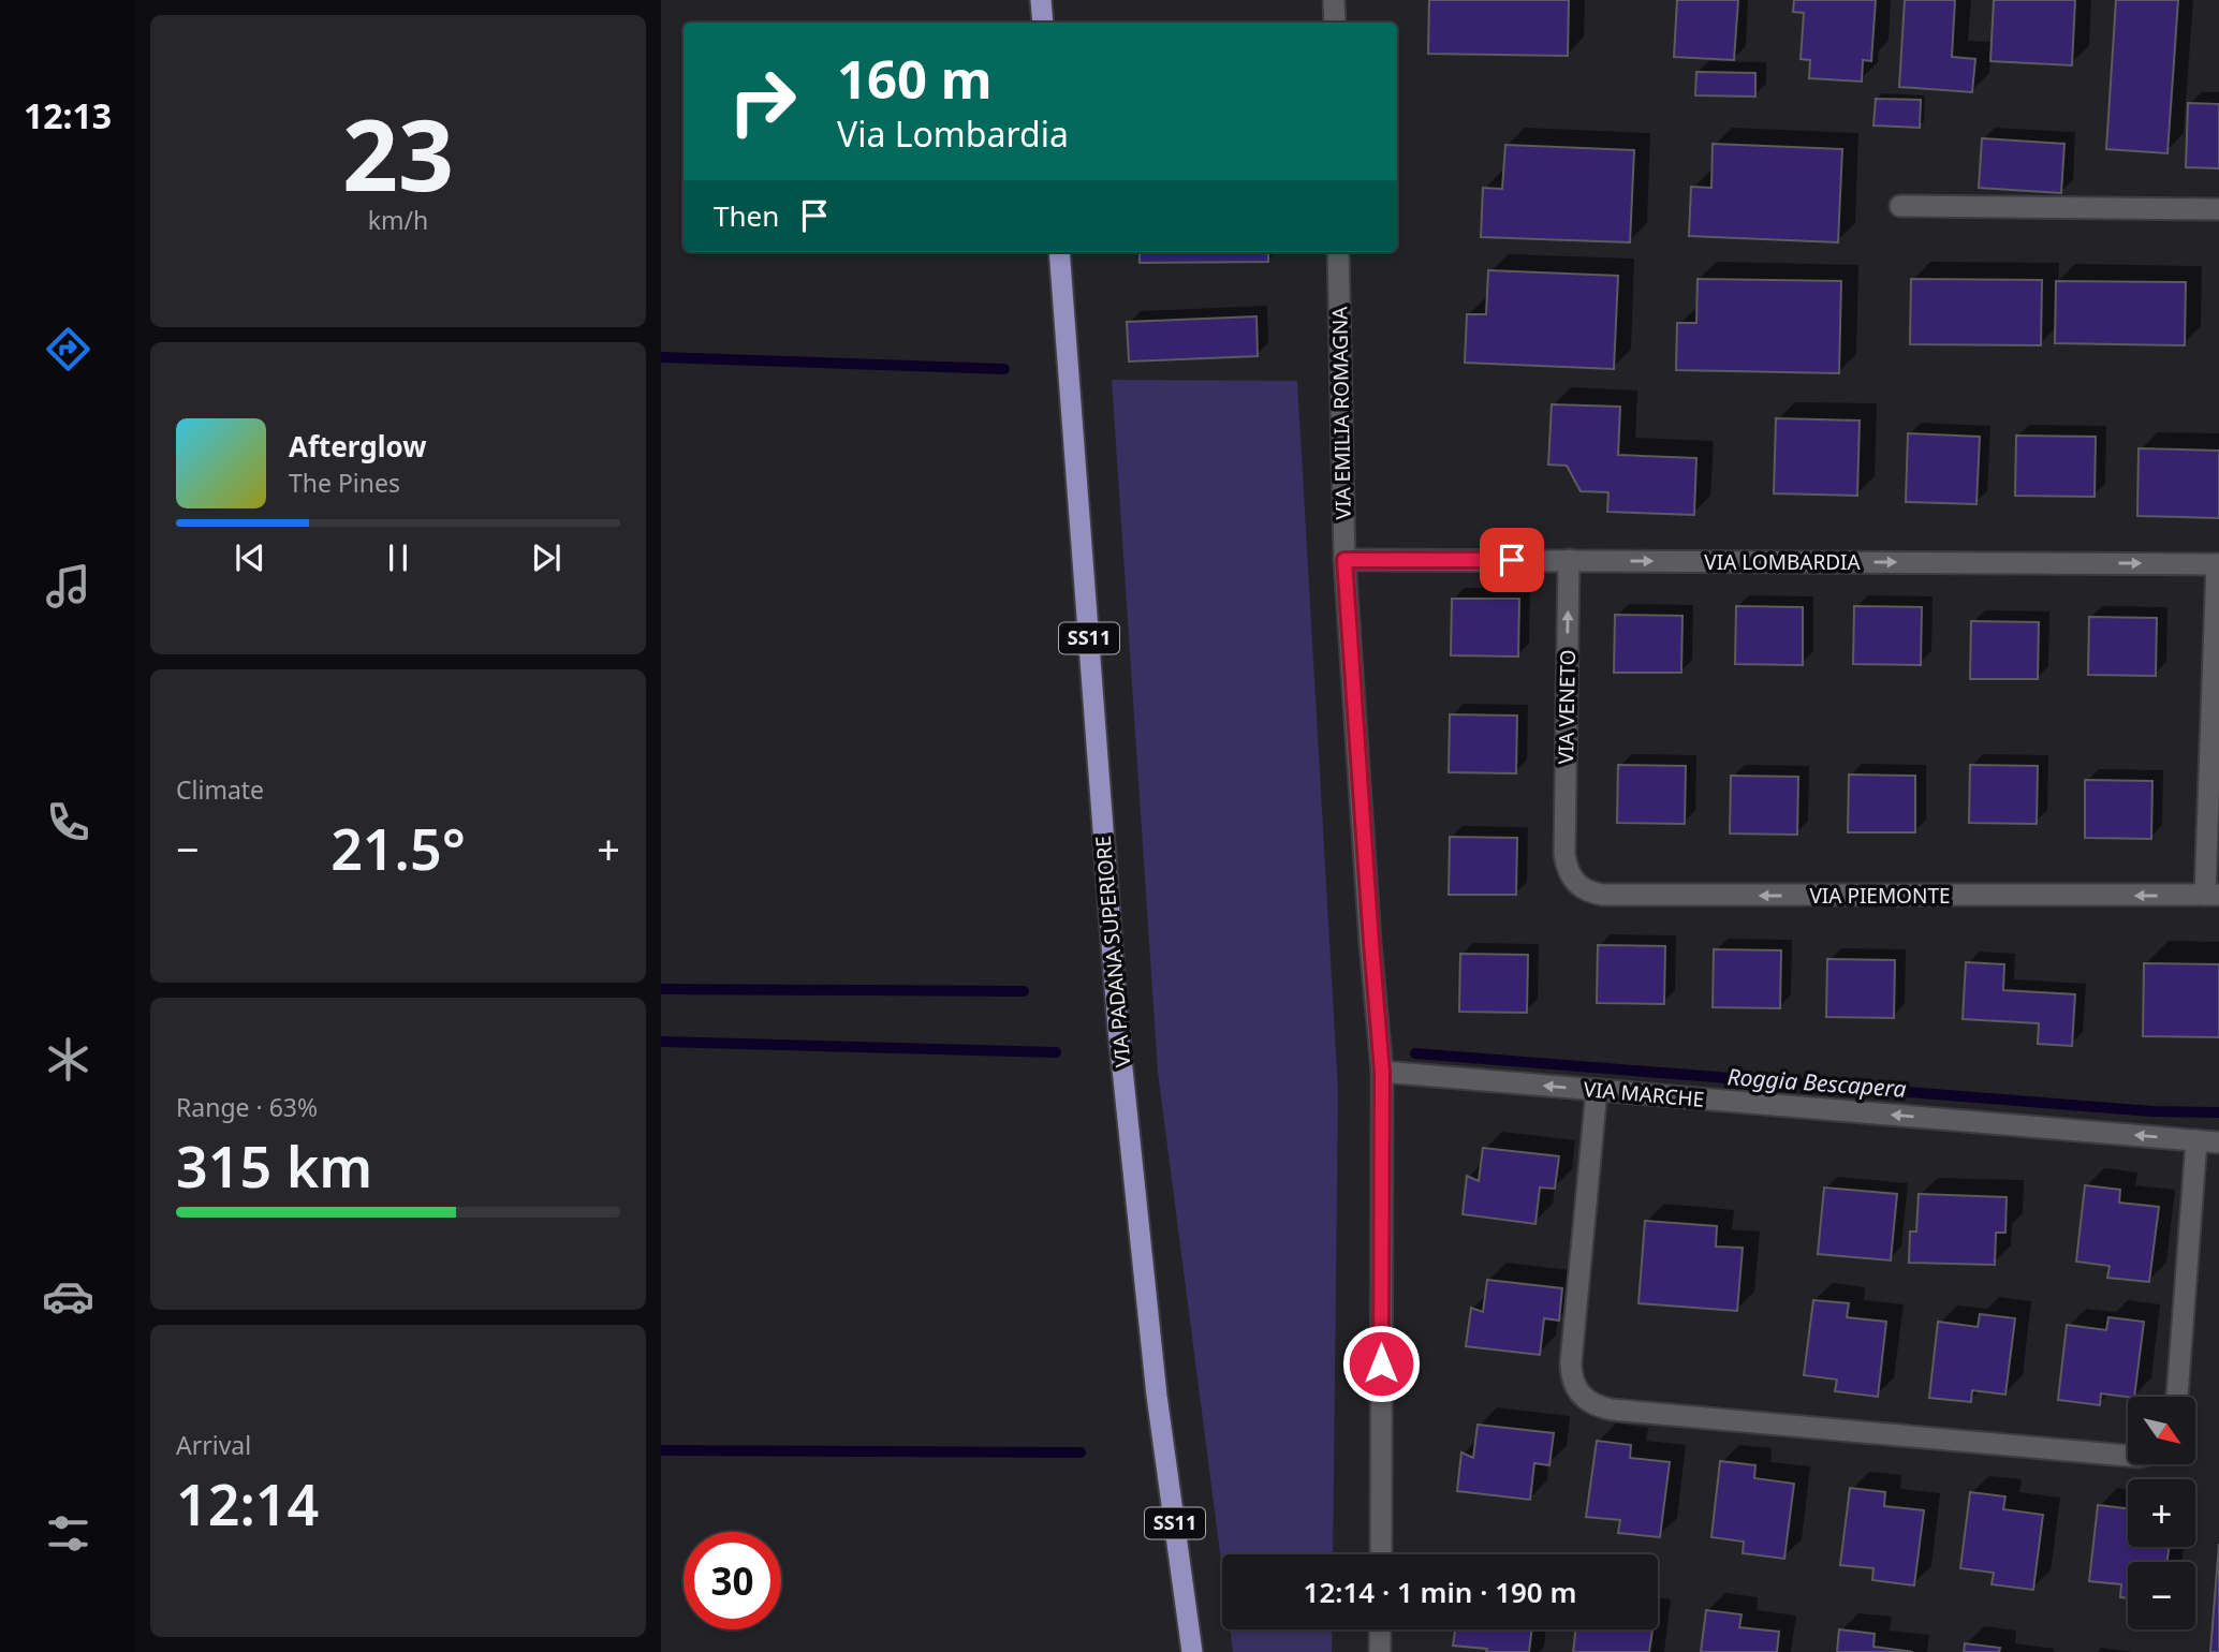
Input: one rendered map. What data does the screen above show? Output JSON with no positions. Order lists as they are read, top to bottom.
{
  "streets": {
    "main road": ["SS11", "VIA PADANA SUPERIORE"],
    "street": [
      "VIA EMILIA ROMAGNA",
      "VIA LOMBARDIA",
      "VIA VENETO",
      "VIA PIEMONTE",
      "VIA MARCHE"
    ]
  },
  "crossings": [
    ["VIA EMILIA ROMAGNA", "VIA LOMBARDIA"],
    ["VIA EMILIA ROMAGNA", "VIA MARCHE"],
    ["VIA LOMBARDIA", "VIA VENETO"],
    ["VIA VENETO", "VIA PIEMONTE"]
  ],
  "one_way": [
    "VIA LOMBARDIA",
    "VIA VENETO",
    "VIA PIEMONTE",
    "VIA MARCHE"
  ],
  "water": ["Roggia Bescapera"],
  "north": "bottom right",
  "page": {
    "tabs": "12:13",
    "tile": [
      ["23", "km/h"],
      "Climate",
      ["Range · 63%", "315 km"],
      ["Arrival", "12:14"]
    ],
    "turn": ["160 m", "Via Lombardia"],
    "then": "Then",
    "song": ["Afterglow", "The Pines"],
    "heat": ["−", "21.5°", "+"],
    "map_buttons": ["+", "−"],
    "limit": "30",
    "trip": "12:14 · 1 min · 190 m"
  }
}
